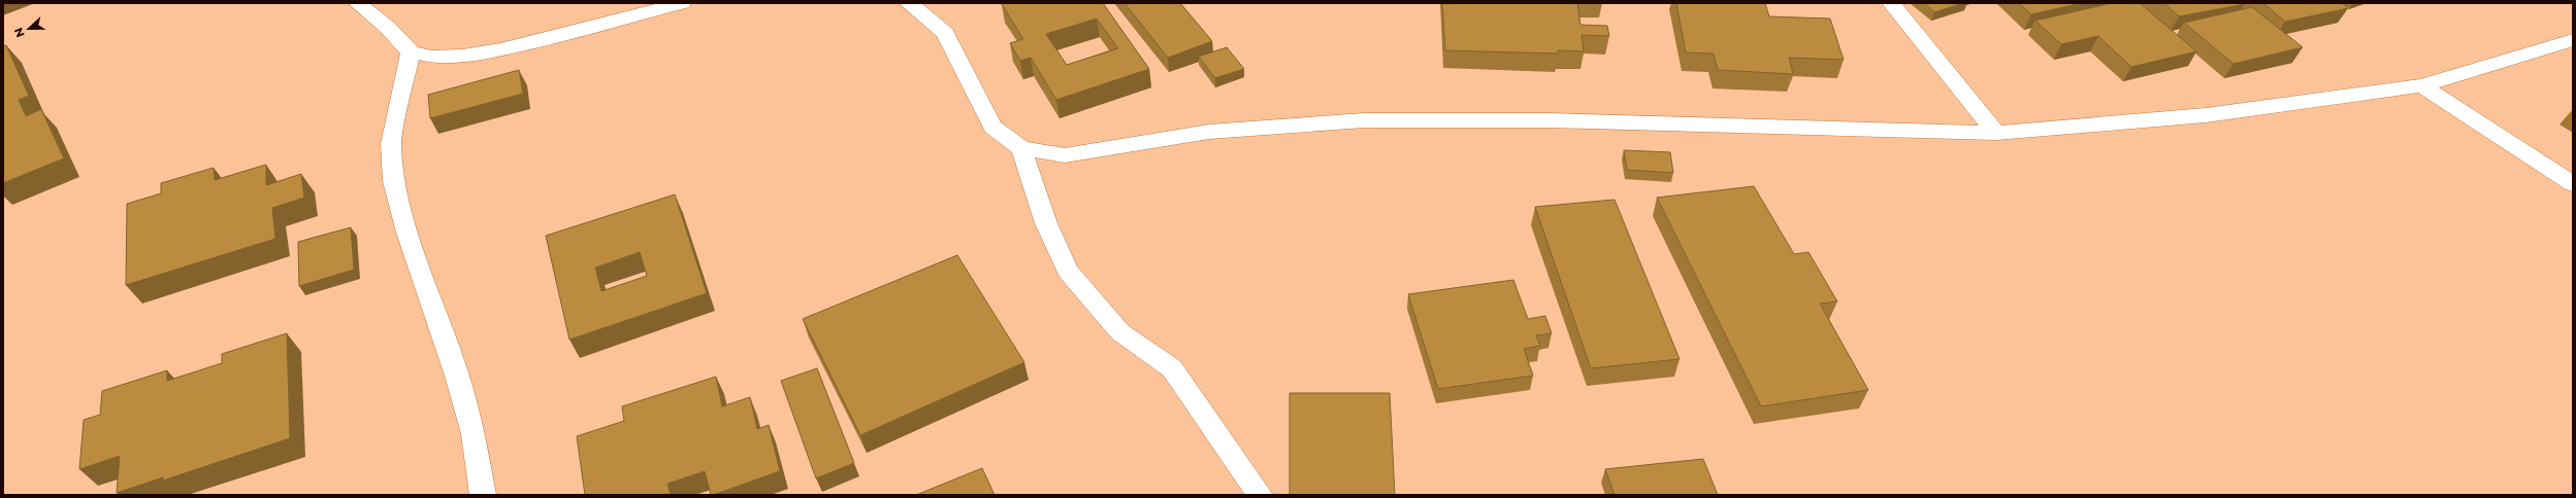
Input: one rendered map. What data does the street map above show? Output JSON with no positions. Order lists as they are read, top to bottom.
{
  "north": "left"
}
